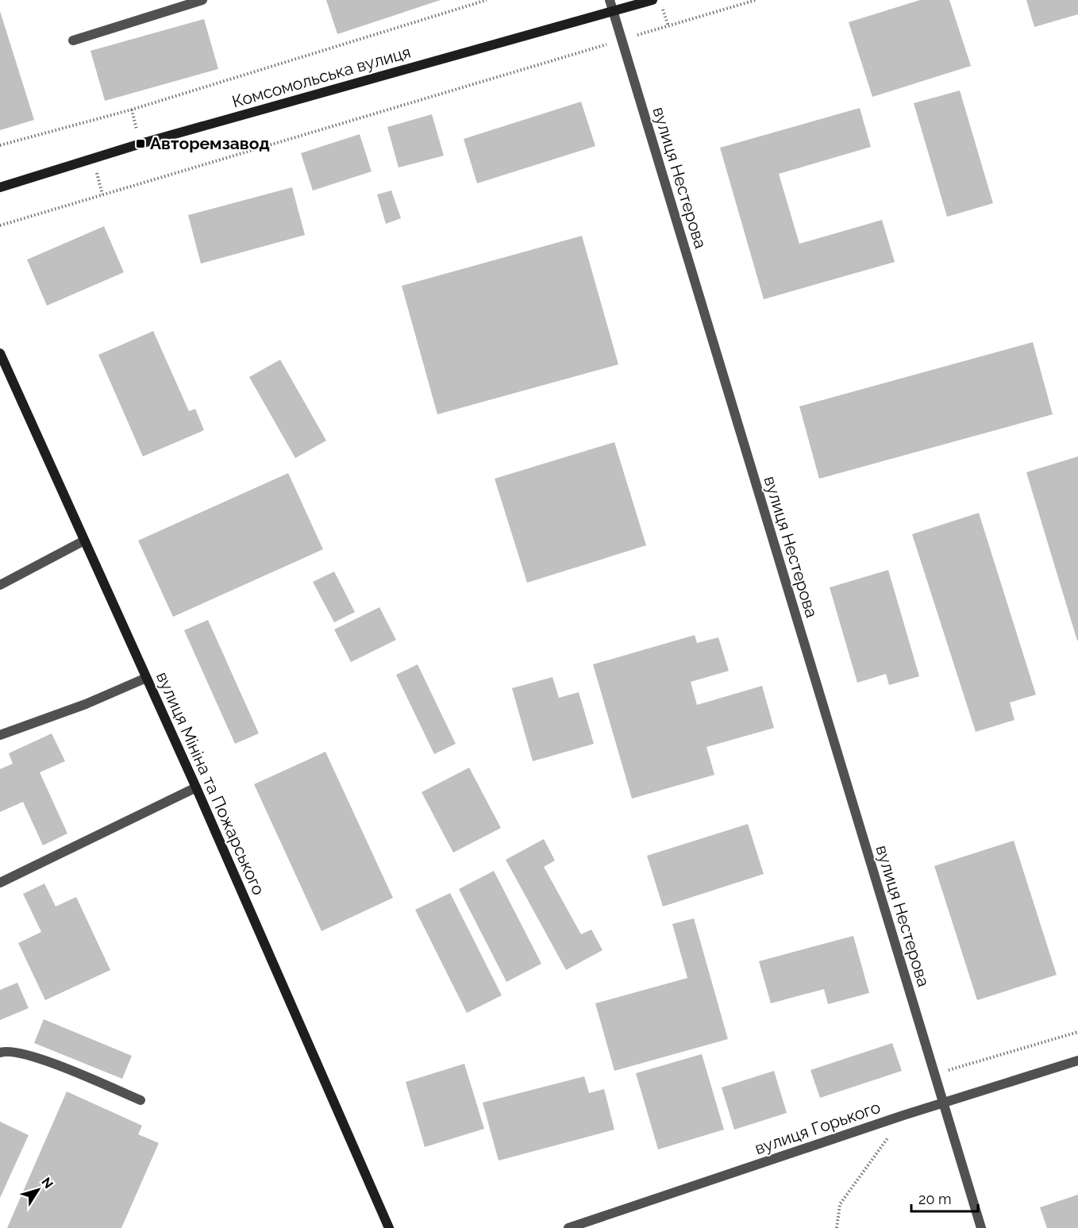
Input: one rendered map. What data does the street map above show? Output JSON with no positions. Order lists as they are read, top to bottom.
{
  "streets": {
    "street": [
      "Комсомольська вулиця",
      "вулиця Нестерова",
      "вулиця Мініна та Пожарського",
      "вулиця Горького"
    ]
  },
  "crossings": [
    ["Комсомольська вулиця", "вулиця Нестерова"],
    ["вулиця Нестерова", "вулиця Горького"]
  ],
  "places": {
    "transit": ["Авторемзавод"]
  },
  "scale_bar": "20 m",
  "north": "top right"
}
